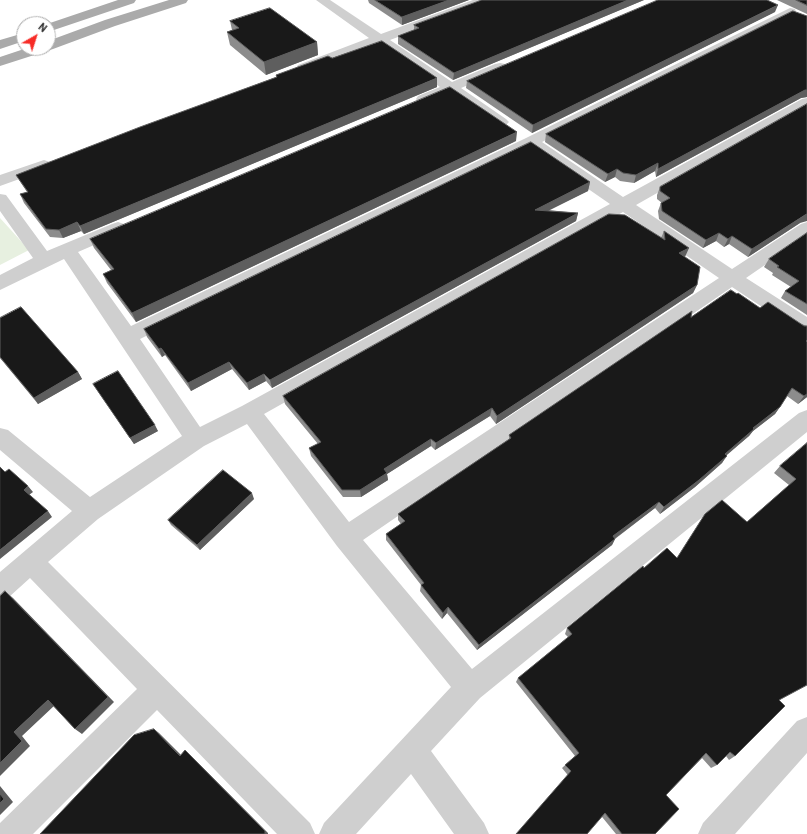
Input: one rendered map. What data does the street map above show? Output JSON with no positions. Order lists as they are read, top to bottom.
{
  "north": "top right"
}
